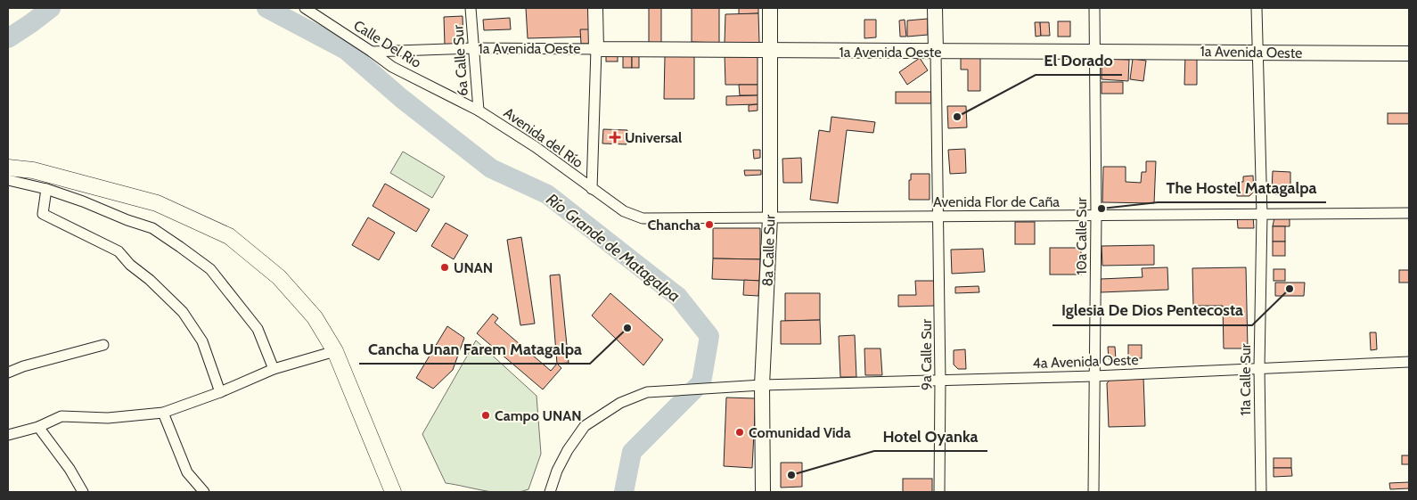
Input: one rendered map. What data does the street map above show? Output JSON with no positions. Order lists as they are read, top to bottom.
{
  "streets": {
    "street": [
      "Calle Del Rio",
      "1a Avenida Oeste",
      "6a Calle Sur",
      "Avenida del Río",
      "Avenida Flor de Caña",
      "10a Calle Sur",
      "8a Calle Sur",
      "9a Calle Sur",
      "4a Avenida Oeste",
      "11a Calle Sur"
    ]
  },
  "crossings": [
    ["Calle Del Rio", "1a Avenida Oeste"],
    ["Calle Del Rio", "6a Calle Sur"],
    ["Calle Del Rio", "Avenida del Río"],
    ["1a Avenida Oeste", "6a Calle Sur"],
    ["1a Avenida Oeste", "10a Calle Sur"],
    ["1a Avenida Oeste", "8a Calle Sur"],
    ["1a Avenida Oeste", "9a Calle Sur"],
    ["1a Avenida Oeste", "11a Calle Sur"],
    ["6a Calle Sur", "Avenida del Río"],
    ["Avenida del Río", "Avenida Flor de Caña"],
    ["Avenida Flor de Caña", "10a Calle Sur"],
    ["Avenida Flor de Caña", "8a Calle Sur"],
    ["Avenida Flor de Caña", "9a Calle Sur"],
    ["Avenida Flor de Caña", "11a Calle Sur"],
    ["10a Calle Sur", "4a Avenida Oeste"],
    ["8a Calle Sur", "4a Avenida Oeste"],
    ["9a Calle Sur", "4a Avenida Oeste"],
    ["4a Avenida Oeste", "11a Calle Sur"]
  ],
  "water": ["Río Grande de Matagalpa"],
  "places": {
    "other": [
      "El Dorado",
      "The Hostel Matagalpa",
      "Chancha",
      "UNAN",
      "Iglesia De Dios Pentecosta",
      "Cancha Unan Farem Matagalpa",
      "Campo UNAN",
      "Comunidad Vida",
      "Hotel Oyanka"
    ],
    "health": ["Universal"]
  }
}
